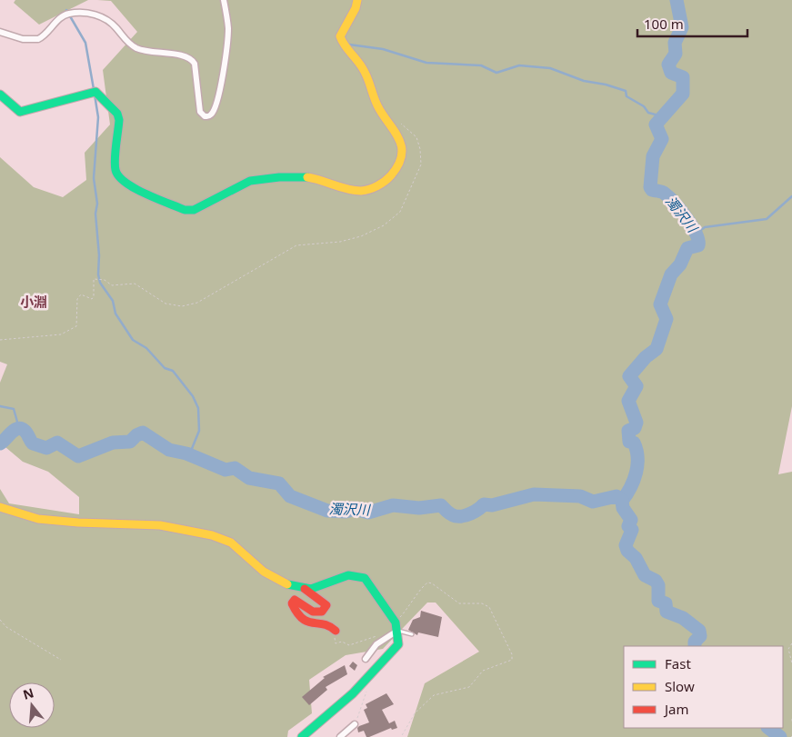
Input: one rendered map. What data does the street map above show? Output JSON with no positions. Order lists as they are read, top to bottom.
{
  "districts": ["小淵"],
  "water": ["濁沢川"],
  "legend": ["Fast", "Slow", "Jam"],
  "scale_bar": "100 m",
  "north": "top"
}
